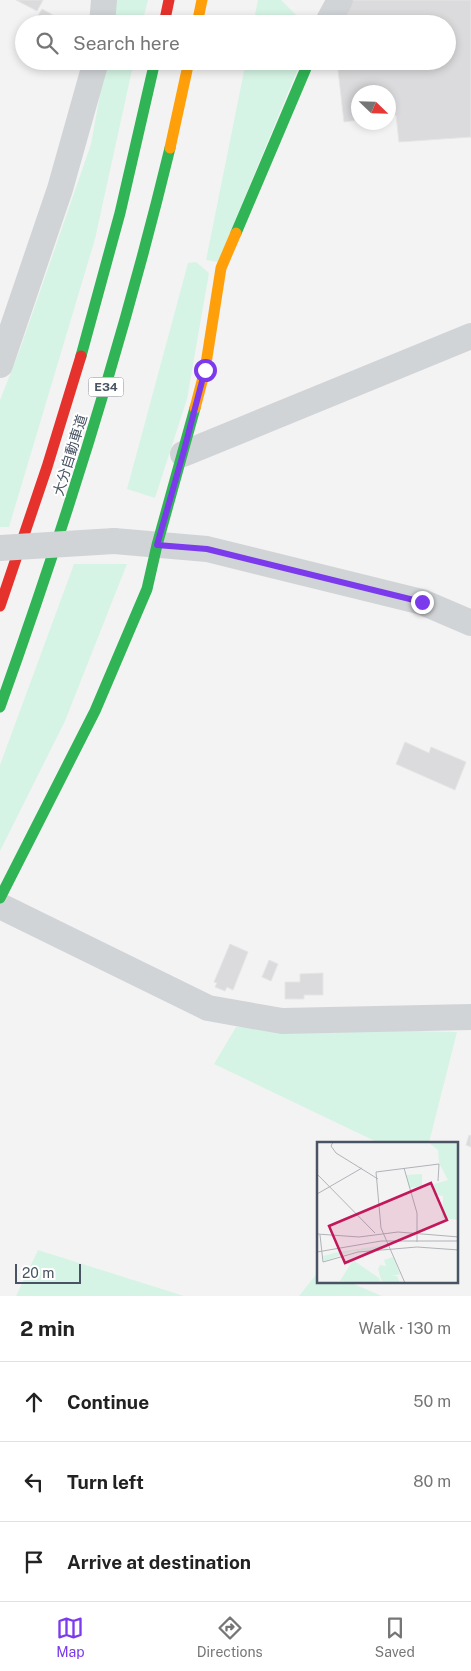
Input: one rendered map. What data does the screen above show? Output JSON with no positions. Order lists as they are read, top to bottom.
{
  "streets": {
    "main road": ["E34", "大分自動車道"]
  },
  "scale_bar": "20 m",
  "north": "bottom right",
  "page": {
    "search": "Search here",
    "scale": "20 m",
    "heading": ["2 min", "Walk · 130 m"],
    "list": [
      ["Continue", "50 m"],
      ["Turn left", "80 m"],
      "Arrive at destination"
    ],
    "nav": ["Map", "Directions", "Saved"]
  }
}
